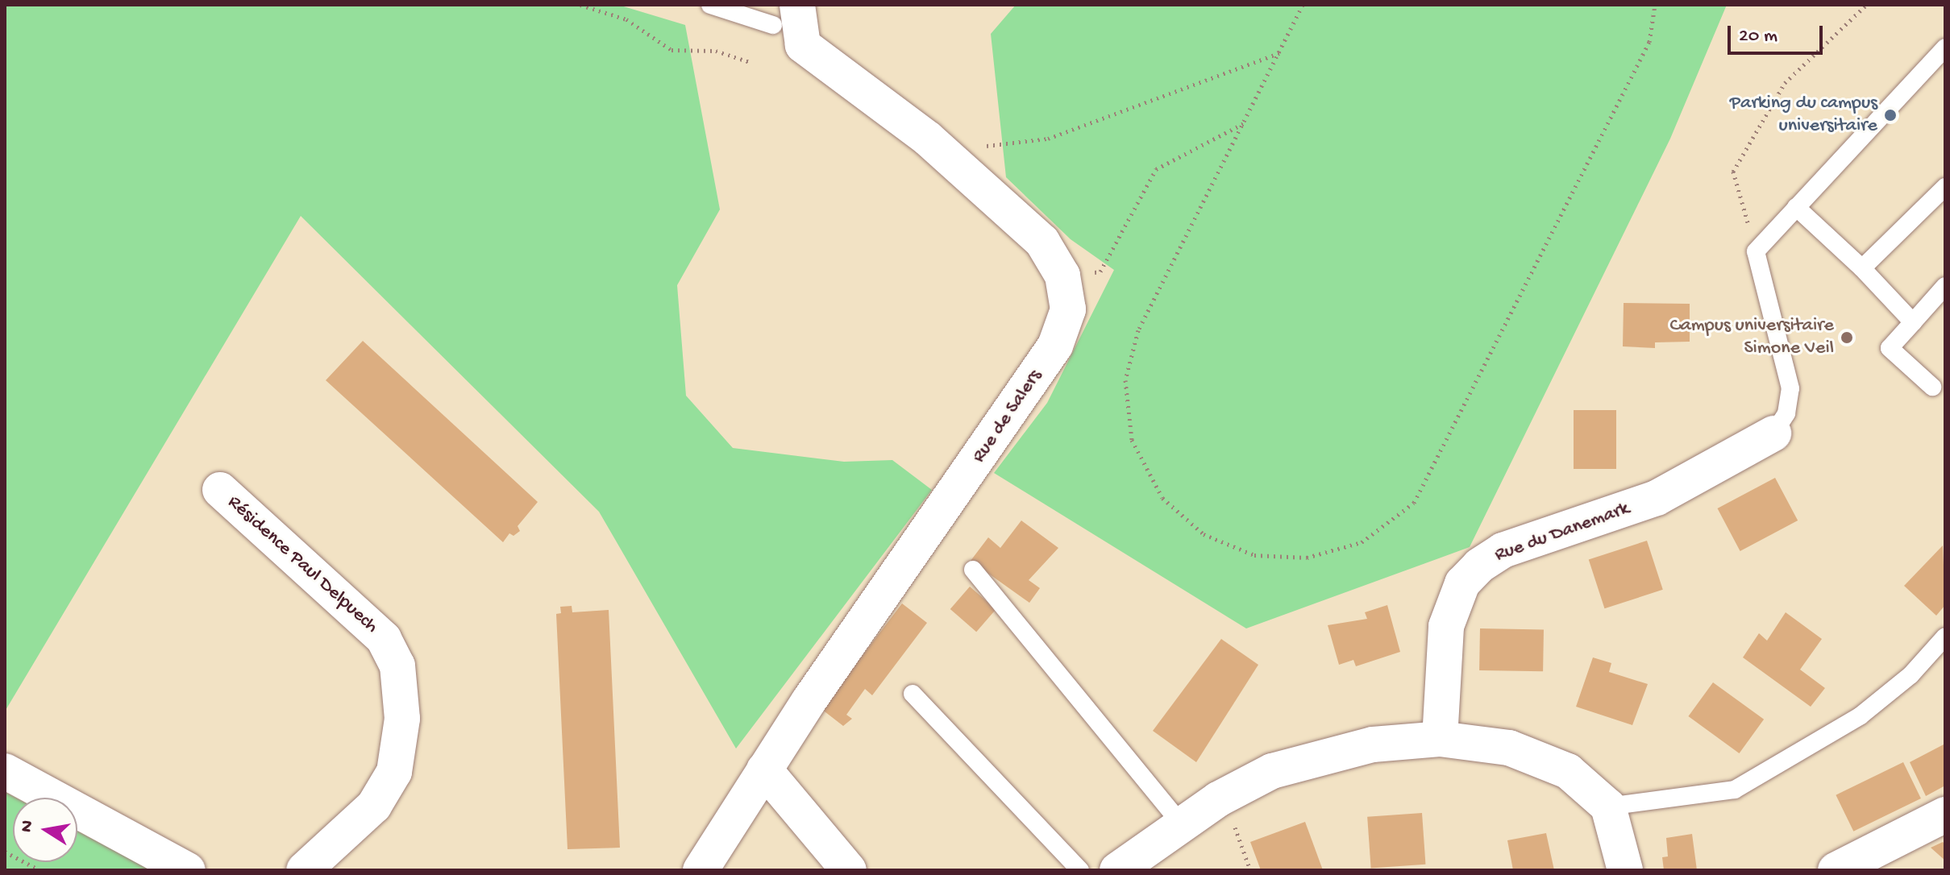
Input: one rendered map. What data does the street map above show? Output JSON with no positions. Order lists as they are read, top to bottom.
{
  "streets": {
    "street": ["Rue de Salers", "Rue du Danemark", "Résidence Paul Delpuech"]
  },
  "places": ["Parking du campus universitaire", "Campus universitaire Simone Veil"],
  "scale_bar": "20 m",
  "north": "left"
}
